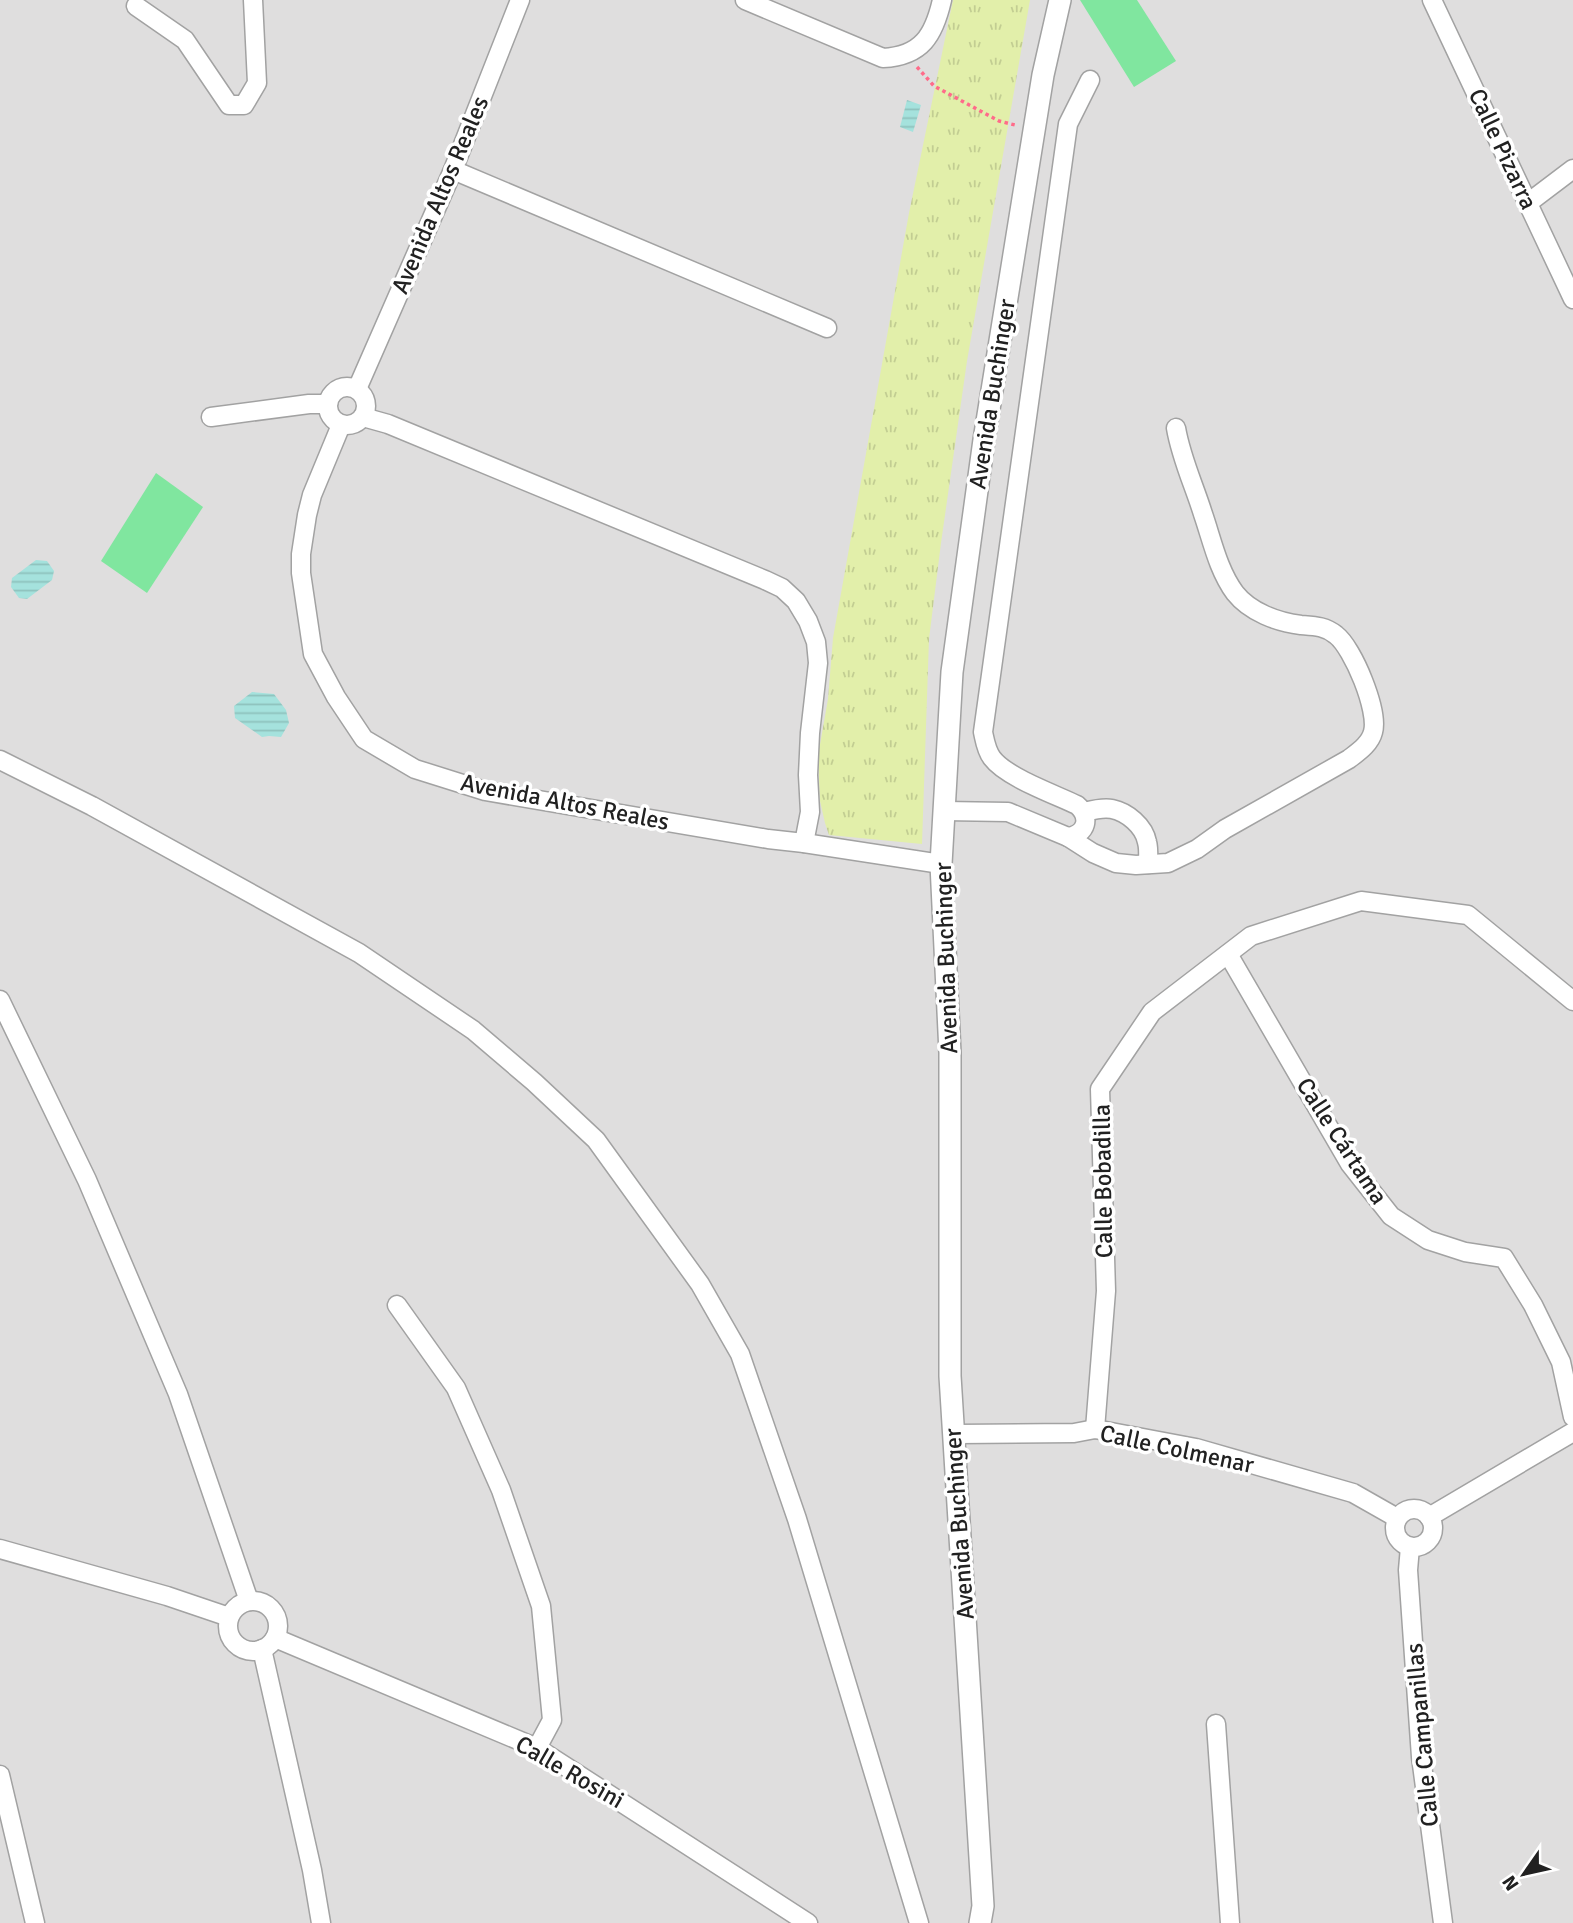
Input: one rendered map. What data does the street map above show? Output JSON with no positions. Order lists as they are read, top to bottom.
{
  "streets": {
    "street": [
      "Calle Pizarra",
      "Avenida Altos Reales",
      "Avenida Buchinger",
      "Calle Cártama",
      "Calle Bobadilla",
      "Calle Colmenar",
      "Calle Campanillas",
      "Calle Rosini"
    ]
  },
  "crossings": [
    ["Avenida Altos Reales", "Avenida Buchinger"],
    ["Avenida Buchinger", "Calle Colmenar"],
    ["Calle Cártama", "Calle Bobadilla"],
    ["Calle Bobadilla", "Calle Colmenar"],
    ["Calle Colmenar", "Calle Campanillas"]
  ],
  "north": "bottom left"
}
